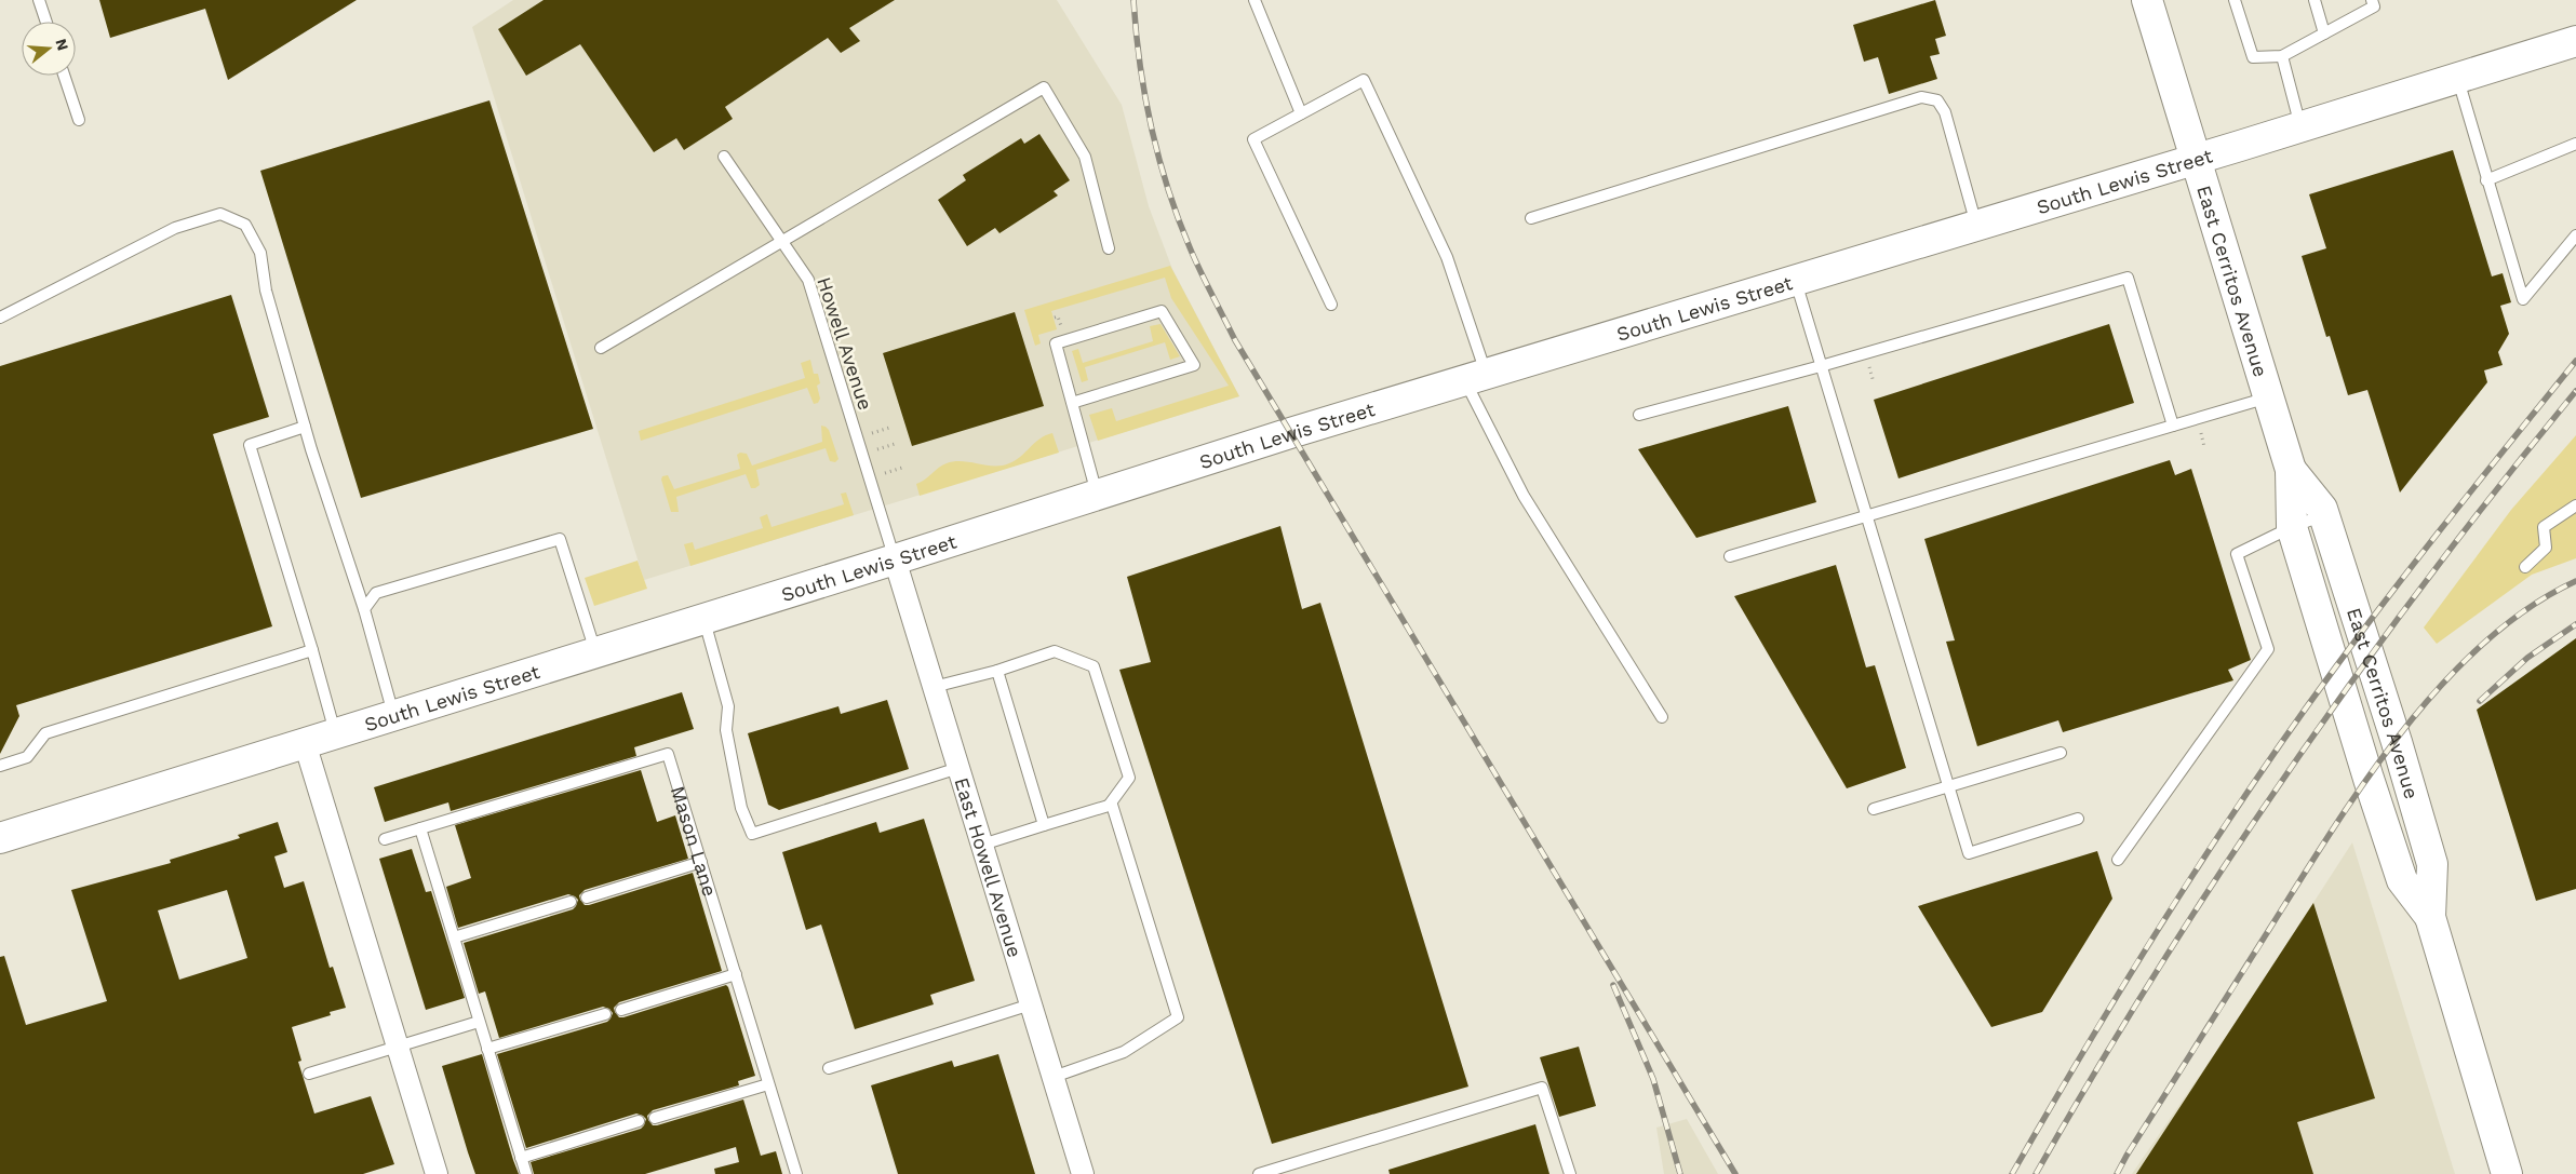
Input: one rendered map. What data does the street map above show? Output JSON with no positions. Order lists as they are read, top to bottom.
{
  "streets": {
    "main road": ["South Lewis Street", "East Cerritos Avenue"],
    "street": ["East Howell Avenue"],
    "lane": ["Howell Avenue", "Mason Lane"]
  },
  "crossings": [
    ["South Lewis Street", "East Cerritos Avenue"],
    ["South Lewis Street", "Howell Avenue"],
    ["South Lewis Street", "East Howell Avenue"],
    ["Howell Avenue", "East Howell Avenue"]
  ],
  "north": "right"
}
